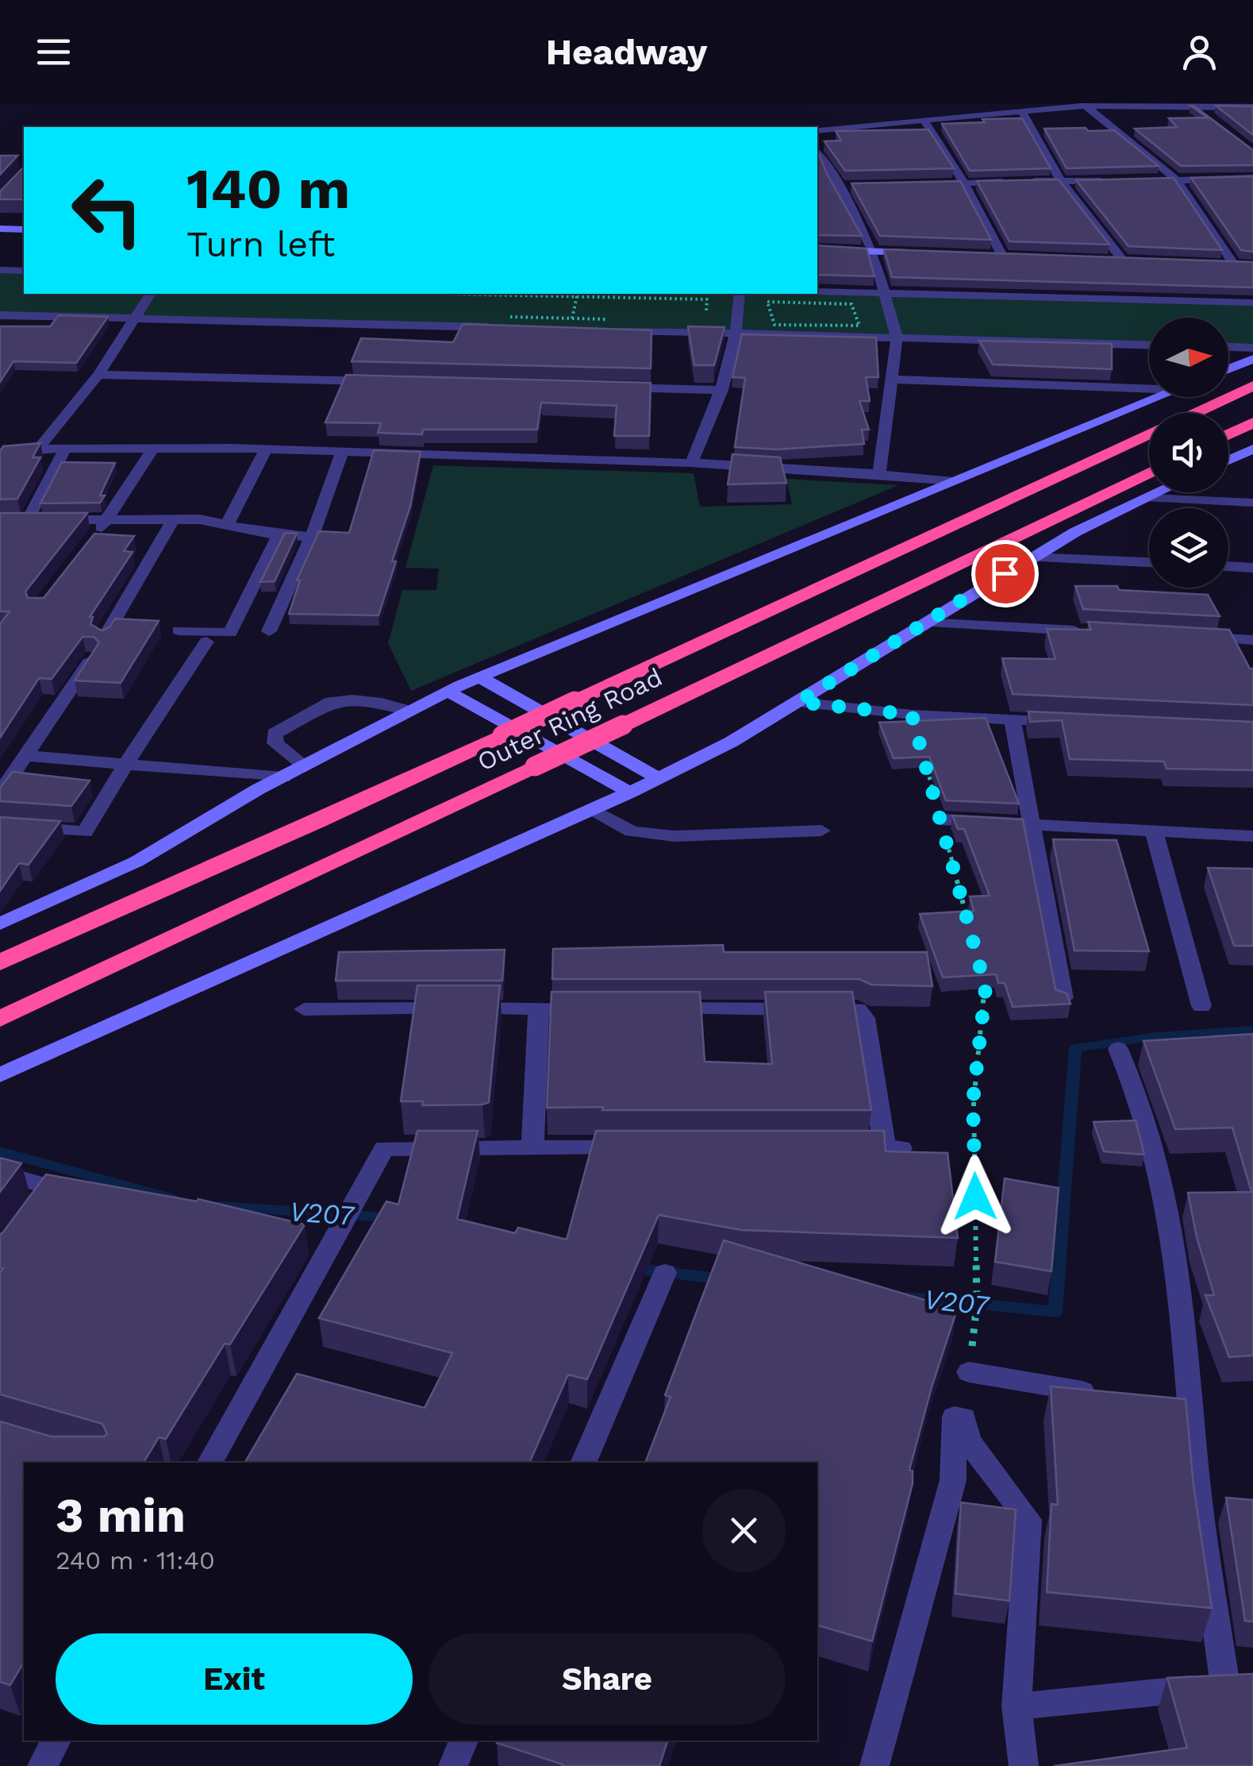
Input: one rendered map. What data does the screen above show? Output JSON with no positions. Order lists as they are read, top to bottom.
{
  "streets": {
    "highway": ["Outer Ring Road"]
  },
  "water": ["V207"],
  "north": "right",
  "page": {
    "header": "Headway",
    "turn": ["140 m", "Turn left"],
    "heading": ["3 min", "240 m · 11:40"],
    "buttons": ["Exit", "Share"]
  }
}
